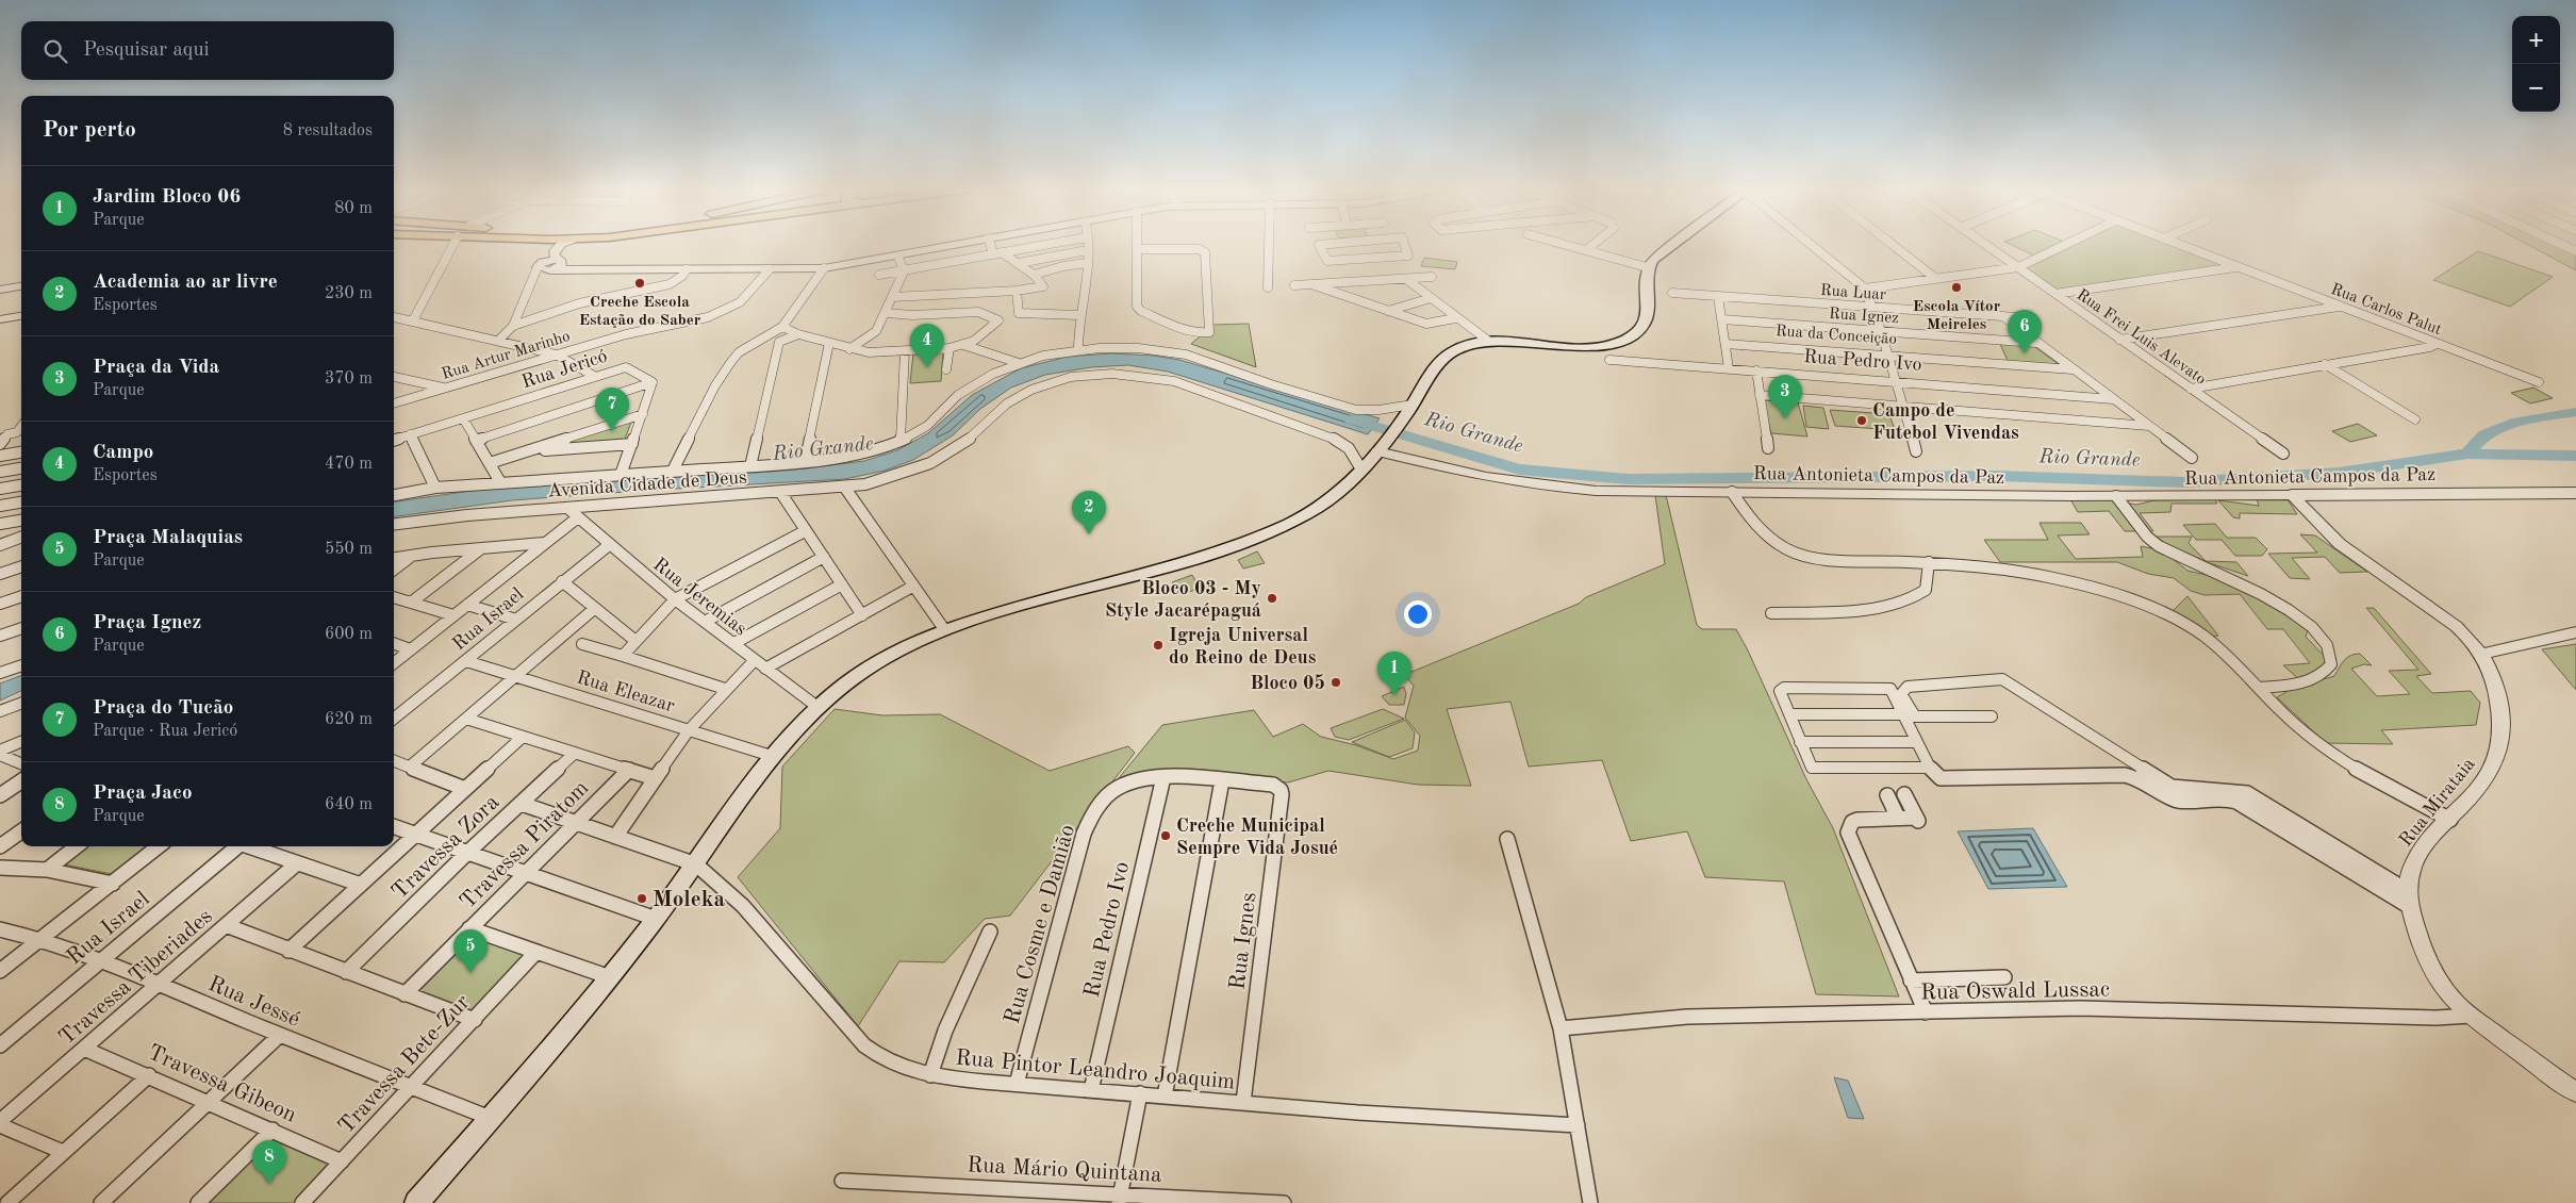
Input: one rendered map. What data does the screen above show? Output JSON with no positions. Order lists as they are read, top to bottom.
{
  "streets": {
    "street": [
      "Rua Luar",
      "Rua Carlos Palut",
      "Rua Ignez",
      "Rua da Conceição",
      "Rua Frei Luis Alevato",
      "Rua Artur Marinho",
      "Rua Pedro Ivo",
      "Rua Jericó",
      "Rua Antonieta Campos da Paz",
      "Avenida Cidade de Deus",
      "Rua Jeremias",
      "Rua Israel",
      "Rua Eleazar",
      "Rua Mirataia",
      "Travessa Piratom",
      "Travessa Zora",
      "Rua Cosme e Damião",
      "Rua Ignes",
      "Travessa Tiberiades",
      "Rua Oswald Lussac",
      "Rua Jessé",
      "Travessa Bete-Zur",
      "Rua Pintor Leandro Joaquim",
      "Travessa Gibeon",
      "Rua Mário Quintana"
    ]
  },
  "crossings": [
    ["Rua Pedro Ivo", "Rua Cosme e Damião"],
    ["Rua Pedro Ivo", "Rua Pintor Leandro Joaquim"],
    ["Rua Antonieta Campos da Paz", "Rua Mirataia"],
    ["Avenida Cidade de Deus", "Rua Jeremias"],
    ["Rua Jeremias", "Rua Israel"],
    ["Rua Israel", "Rua Eleazar"],
    ["Rua Israel", "Rua Jessé"],
    ["Rua Mirataia", "Rua Oswald Lussac"],
    ["Rua Cosme e Damião", "Rua Ignes"],
    ["Rua Cosme e Damião", "Rua Pintor Leandro Joaquim"],
    ["Rua Ignes", "Rua Pintor Leandro Joaquim"],
    ["Travessa Tiberiades", "Rua Jessé"],
    ["Travessa Tiberiades", "Travessa Gibeon"],
    ["Rua Jessé", "Travessa Bete-Zur"],
    ["Travessa Bete-Zur", "Travessa Gibeon"]
  ],
  "water": ["Rio Grande"],
  "places": [
    "Creche Escola Estação do Saber",
    "Escola Vítor Meireles",
    "Campo de Futebol Vivendas",
    "Bloco 03 - My Style Jacarépaguá",
    "Igreja Universal do Reino de Deus",
    "Bloco 05",
    "Creche Municipal Sempre Vida Josué",
    "Moleka"
  ],
  "page": {
    "map_buttons": ["+", "−"],
    "search": "Pesquisar aqui",
    "heading": ["Por perto", "8 resultados"],
    "list": [
      {
        "mark": "1",
        "name": "Jardim Bloco 06",
        "note": "Parque",
        "value": "80 m"
      },
      {
        "mark": "2",
        "name": "Academia ao ar livre",
        "note": "Esportes",
        "value": "230 m"
      },
      {
        "mark": "3",
        "name": "Praça da Vida",
        "note": "Parque",
        "value": "370 m"
      },
      {
        "mark": "4",
        "name": "Campo",
        "note": "Esportes",
        "value": "470 m"
      },
      {
        "mark": "5",
        "name": "Praça Malaquias",
        "note": "Parque",
        "value": "550 m"
      },
      {
        "mark": "6",
        "name": "Praça Ignez",
        "note": "Parque",
        "value": "600 m"
      },
      {
        "mark": "7",
        "name": "Praça do Tucão",
        "note": "Parque · Rua Jericó",
        "value": "620 m"
      },
      {
        "mark": "8",
        "name": "Praça Jaco",
        "note": "Parque",
        "value": "640 m"
      }
    ],
    "pins": [
      "6",
      "4",
      "3",
      "7",
      "2",
      "1",
      "5",
      "8"
    ]
  }
}
